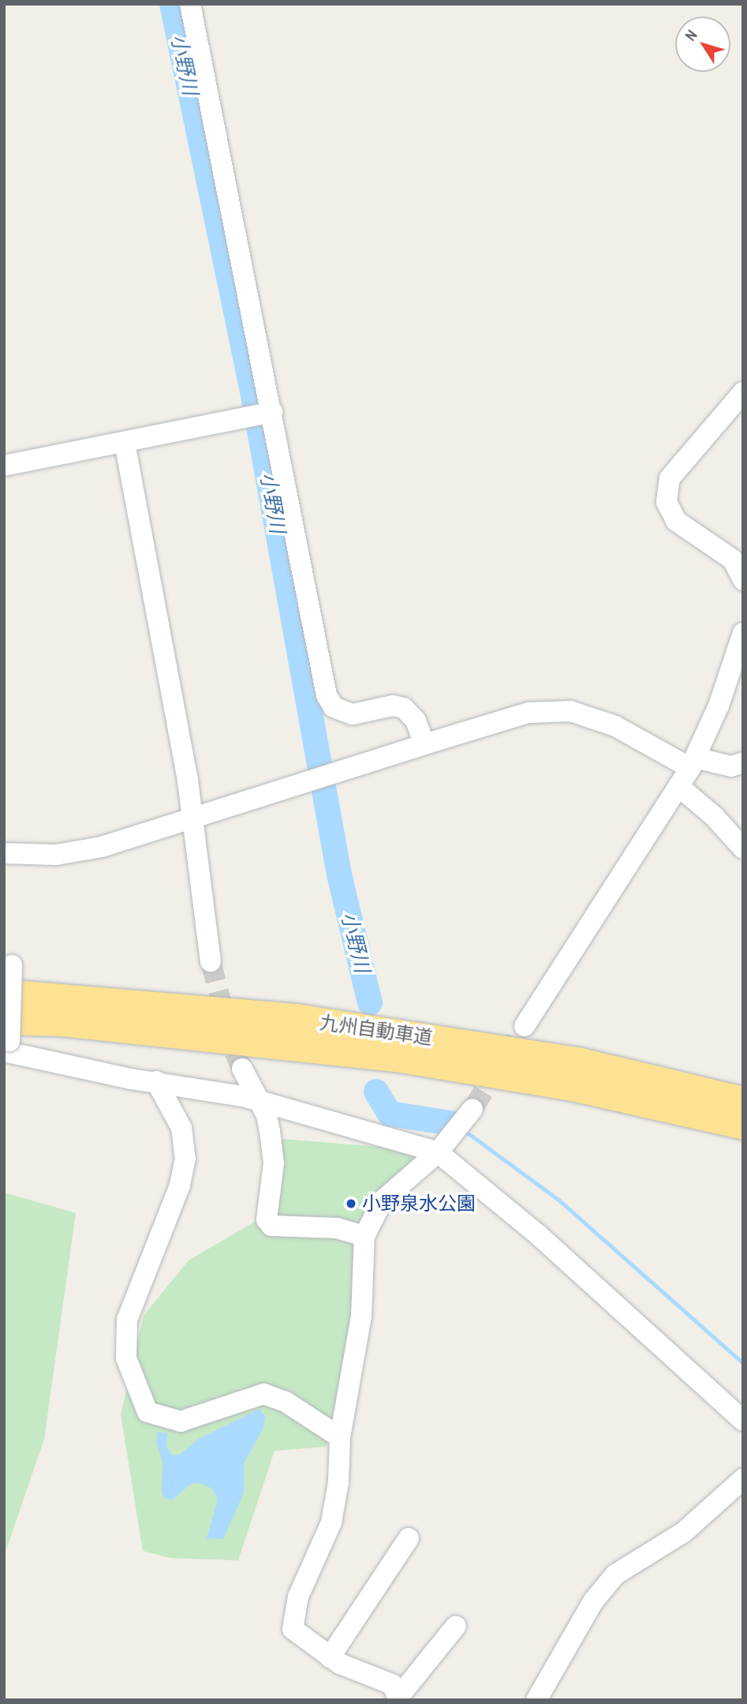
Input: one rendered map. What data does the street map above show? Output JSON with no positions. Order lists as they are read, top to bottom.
{
  "streets": {
    "highway": ["九州自動車道"]
  },
  "water": ["小野川"],
  "places": ["小野泉水公園"],
  "north": "top left"
}
